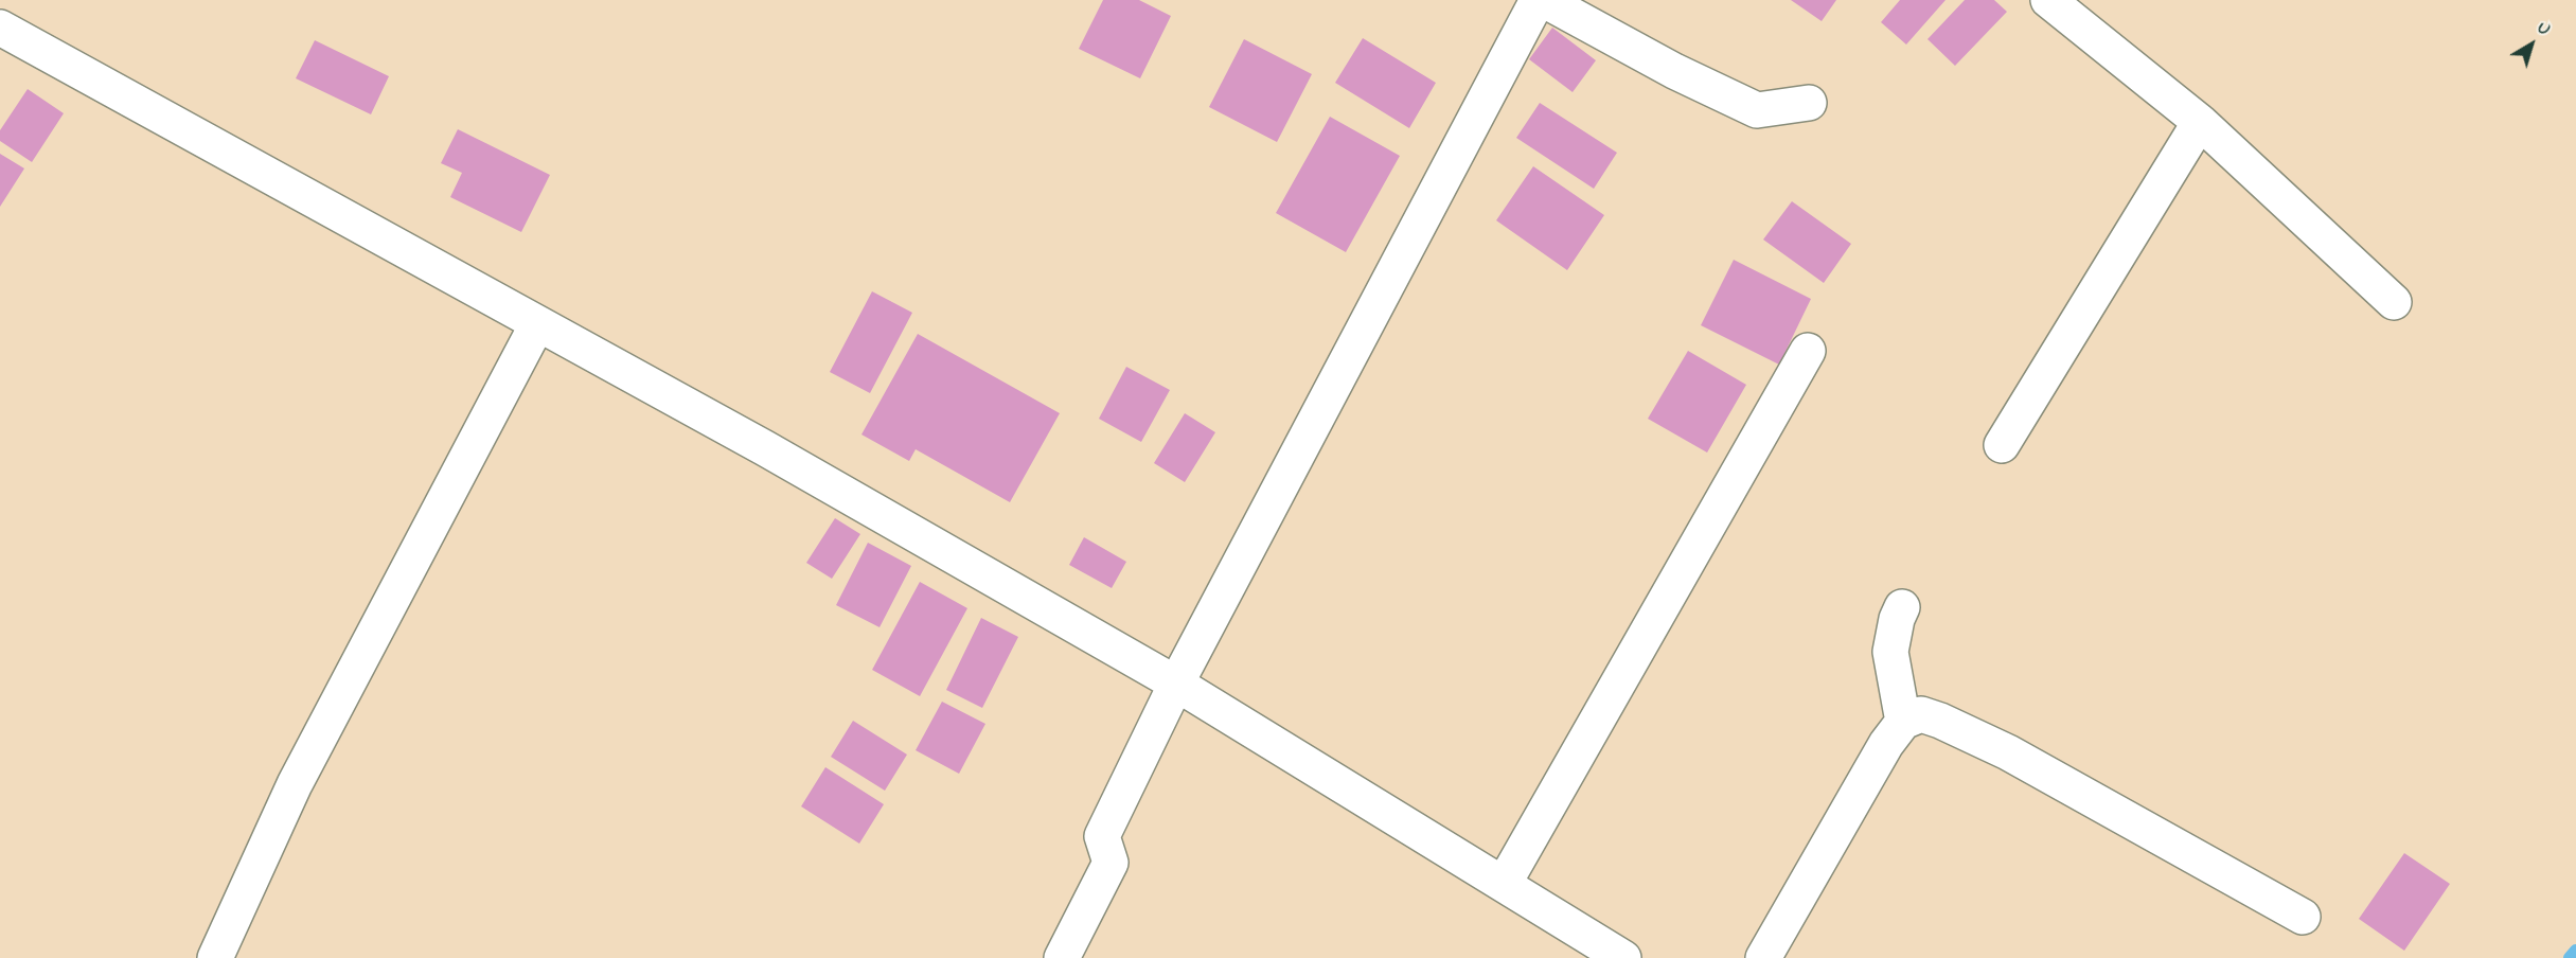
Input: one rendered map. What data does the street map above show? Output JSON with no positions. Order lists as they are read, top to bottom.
{
  "north": "top right"
}
